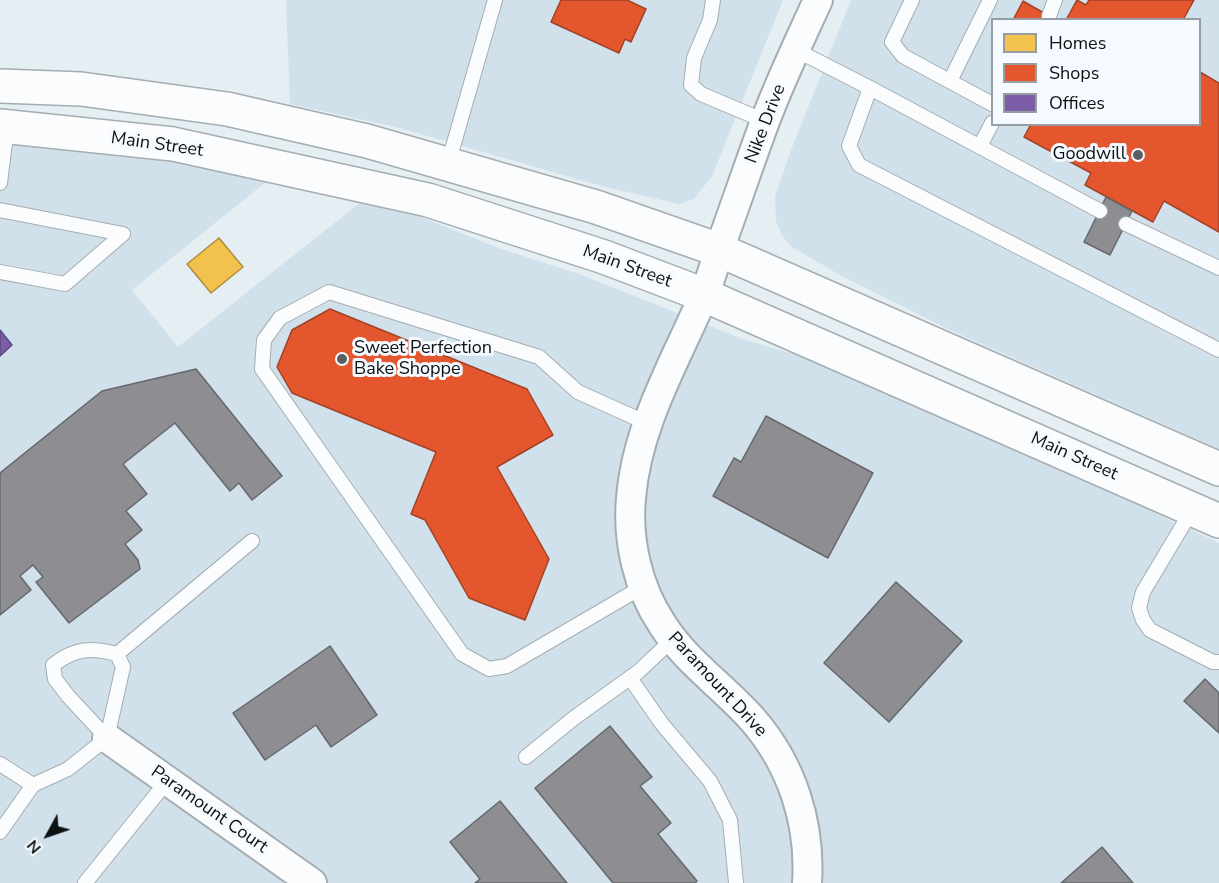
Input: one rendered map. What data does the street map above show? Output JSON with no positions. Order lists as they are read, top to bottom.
{
  "streets": {
    "main road": ["Main Street"],
    "street": ["Nike Drive", "Paramount Drive", "Paramount Court"]
  },
  "crossings": [
    ["Nike Drive", "Paramount Drive"],
    ["Main Street", "Paramount Drive"]
  ],
  "places": ["Goodwill", "Sweet Perfection Bake Shoppe"],
  "legend": ["Homes", "Shops", "Offices"],
  "north": "bottom left"
}
